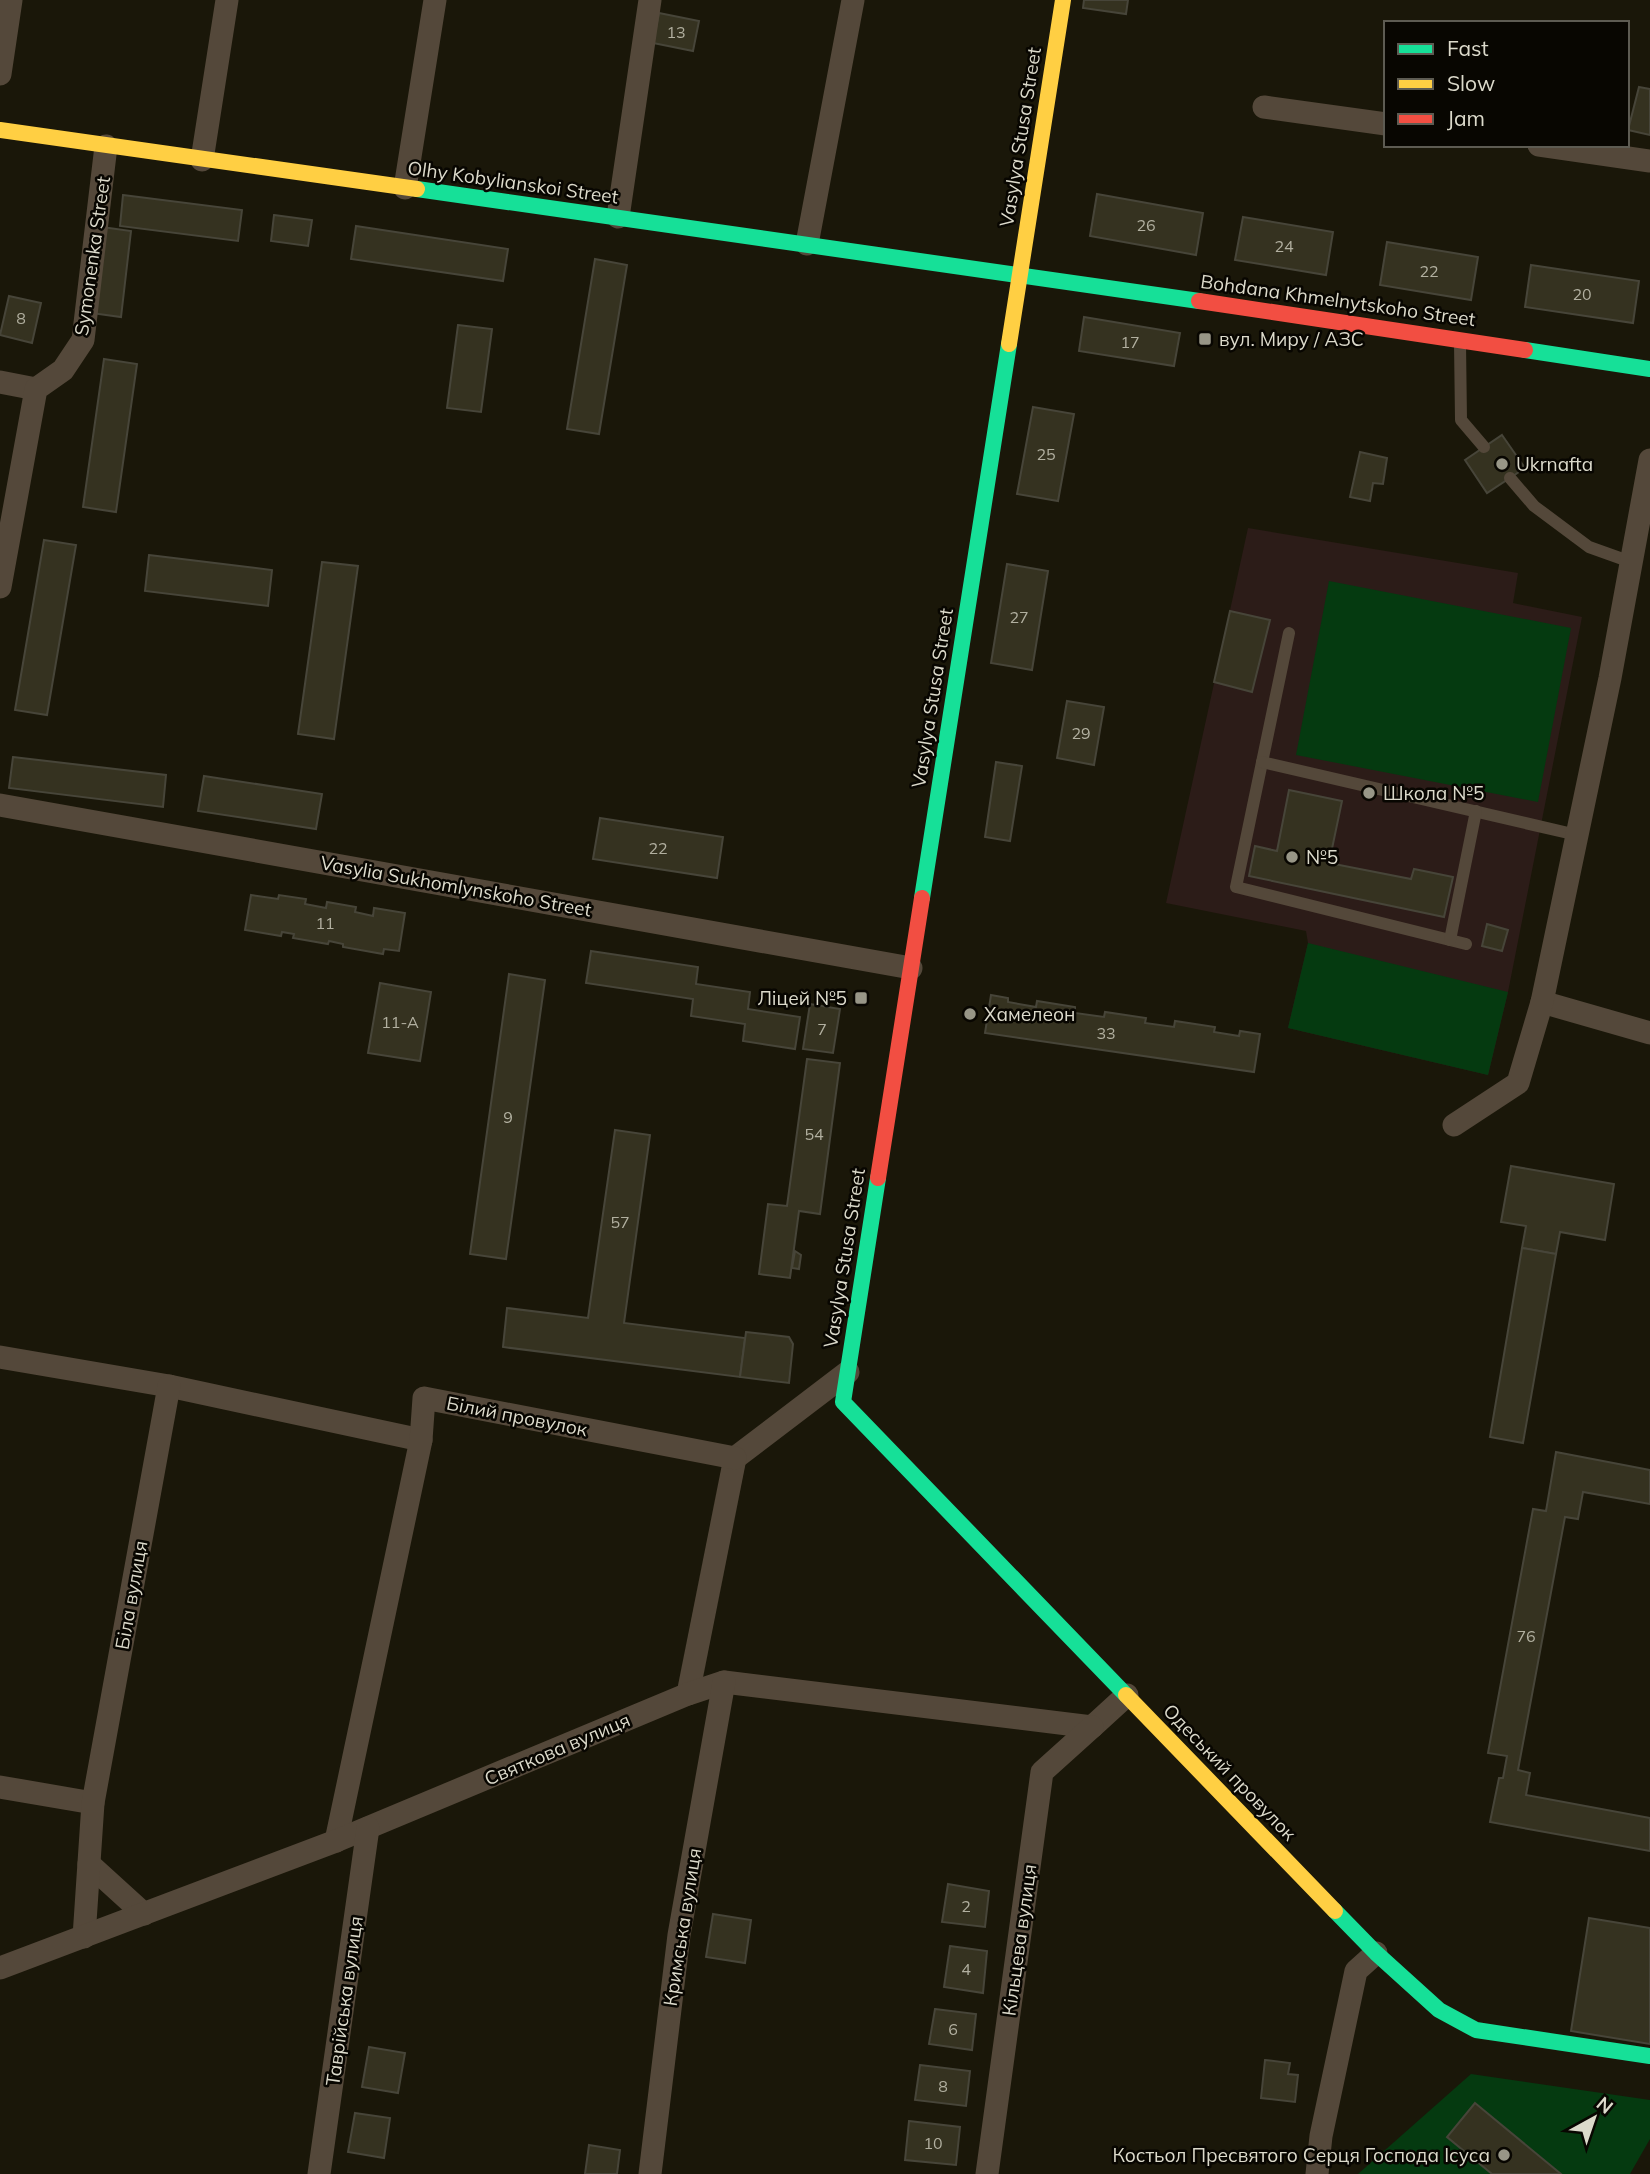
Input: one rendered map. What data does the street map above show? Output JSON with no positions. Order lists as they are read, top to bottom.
{
  "streets": {
    "street": [
      "Vasylya Stusa Street",
      "Olhy Kobylianskoi Street",
      "Symonenka Street",
      "Bohdana Khmelnytskoho Street",
      "Vasylia Sukhomlynskoho Street",
      "Білий провулок",
      "Біла вулиця",
      "Святкова вулиця",
      "Одеський провулок",
      "Кримська вулиця",
      "Кільцева вулиця",
      "Таврійська вулиця"
    ]
  },
  "crossings": [
    ["Vasylya Stusa Street", "Olhy Kobylianskoi Street"],
    ["Vasylya Stusa Street", "Bohdana Khmelnytskoho Street"],
    ["Vasylya Stusa Street", "Vasylia Sukhomlynskoho Street"],
    ["Vasylya Stusa Street", "Одеський провулок"],
    ["Olhy Kobylianskoi Street", "Symonenka Street"],
    ["Olhy Kobylianskoi Street", "Bohdana Khmelnytskoho Street"],
    ["Білий провулок", "Святкова вулиця"],
    ["Біла вулиця", "Святкова вулиця"],
    ["Святкова вулиця", "Кримська вулиця"],
    ["Святкова вулиця", "Кільцева вулиця"],
    ["Святкова вулиця", "Таврійська вулиця"]
  ],
  "places": {
    "transit": ["вул. Миру / АЗС", "Ліцей №5"],
    "other": [
      "Ukrnafta",
      "Школа №5",
      "№5",
      "Хамелеон",
      "Костьол Пресвятого Серця Господа Ісуса"
    ]
  },
  "house_numbers": [
    "13",
    "26",
    "24",
    "22",
    "20",
    "8",
    "17",
    "25",
    "27",
    "29",
    "22",
    "11",
    "11-А",
    "7",
    "33",
    "9",
    "54",
    "57",
    "76",
    "2",
    "4",
    "6",
    "8",
    "10"
  ],
  "legend": ["Fast", "Slow", "Jam"],
  "north": "top right"
}
